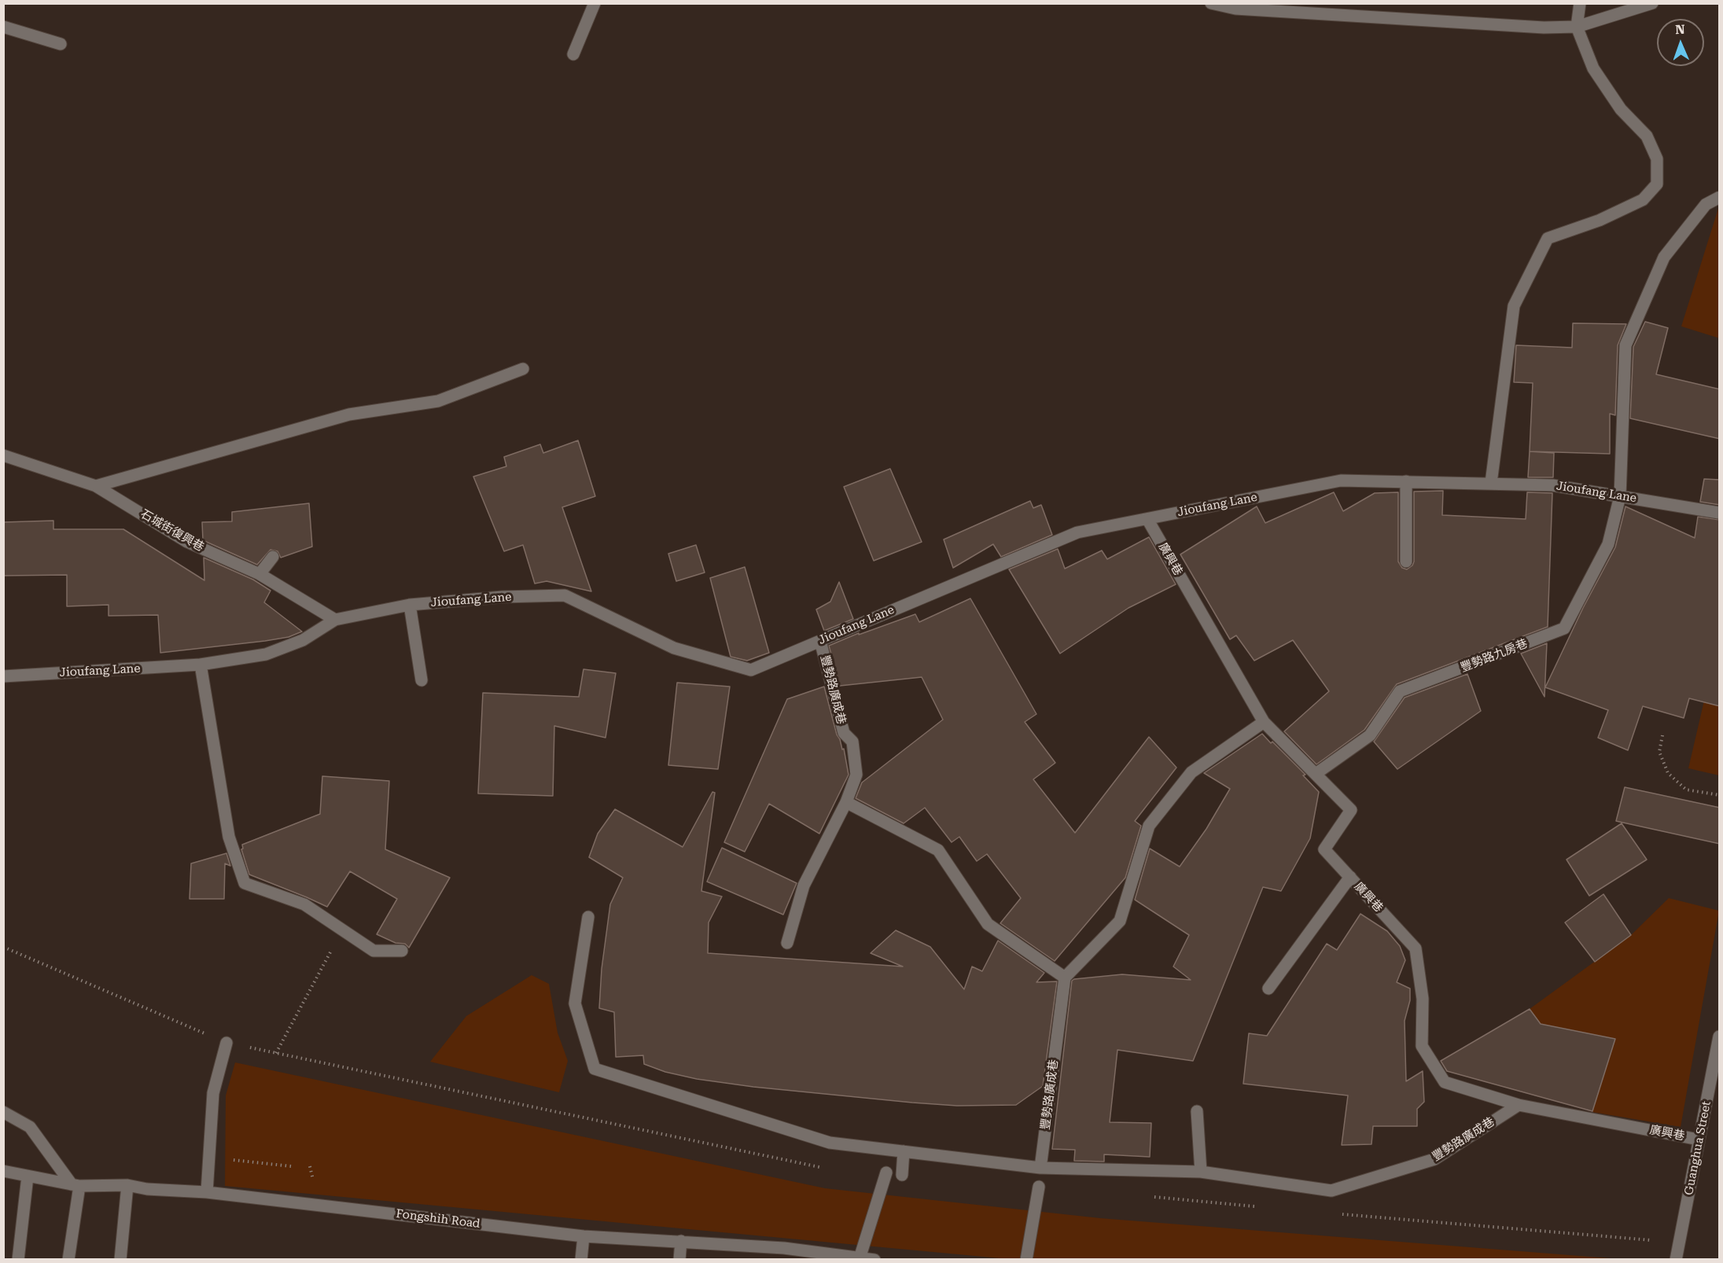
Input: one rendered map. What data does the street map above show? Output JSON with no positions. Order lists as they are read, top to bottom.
{
  "streets": {
    "street": [
      "Jioufang Lane",
      "石城街復興巷",
      "廣興巷",
      "豐勢路九房巷",
      "豐勢路廣成巷",
      "Guanghua Street",
      "Fongshih Road"
    ]
  },
  "crossings": [
    ["Jioufang Lane", "石城街復興巷"],
    ["Jioufang Lane", "廣興巷"],
    ["Jioufang Lane", "豐勢路九房巷"],
    ["Jioufang Lane", "豐勢路廣成巷"],
    ["廣興巷", "豐勢路九房巷"],
    ["廣興巷", "豐勢路廣成巷"],
    ["廣興巷", "Guanghua Street"]
  ],
  "north": "top"
}
